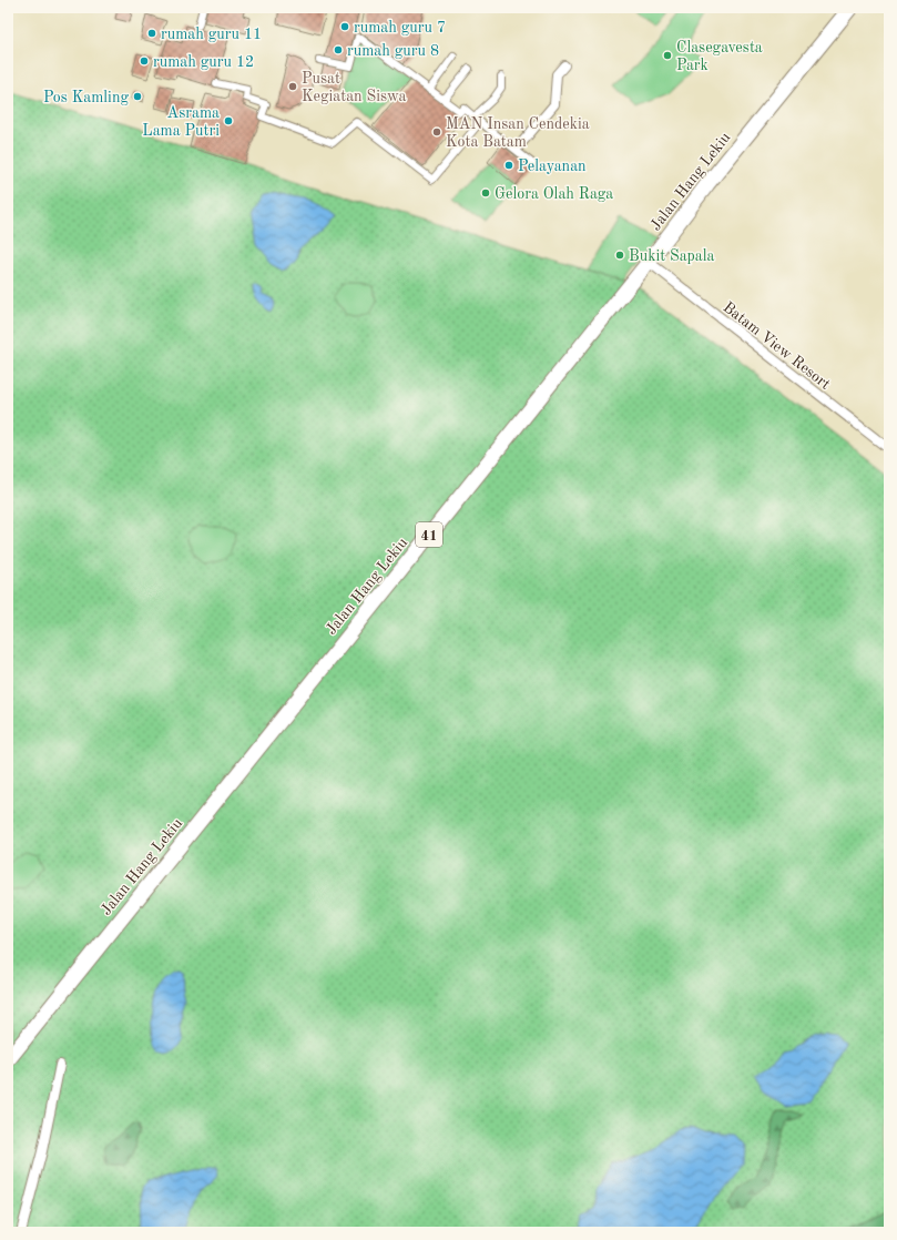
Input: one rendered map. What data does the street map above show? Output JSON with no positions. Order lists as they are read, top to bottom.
{
  "streets": {
    "highway": ["Jalan Hang Lekiu", "41"],
    "street": ["Batam View Resort"]
  },
  "crossings": [
    ["Jalan Hang Lekiu", "Batam View Resort"]
  ],
  "places": [
    "rumah guru 7",
    "rumah guru 11",
    "rumah guru 8",
    "Clasegavesta Park",
    "rumah guru 12",
    "Pusat Kegiatan Siswa",
    "Pos Kamling",
    "Asrama Lama Putri",
    "MAN Insan Cendekia Kota Batam",
    "Pelayanan",
    "Gelora Olah Raga",
    "Bukit Sapala"
  ]
}
